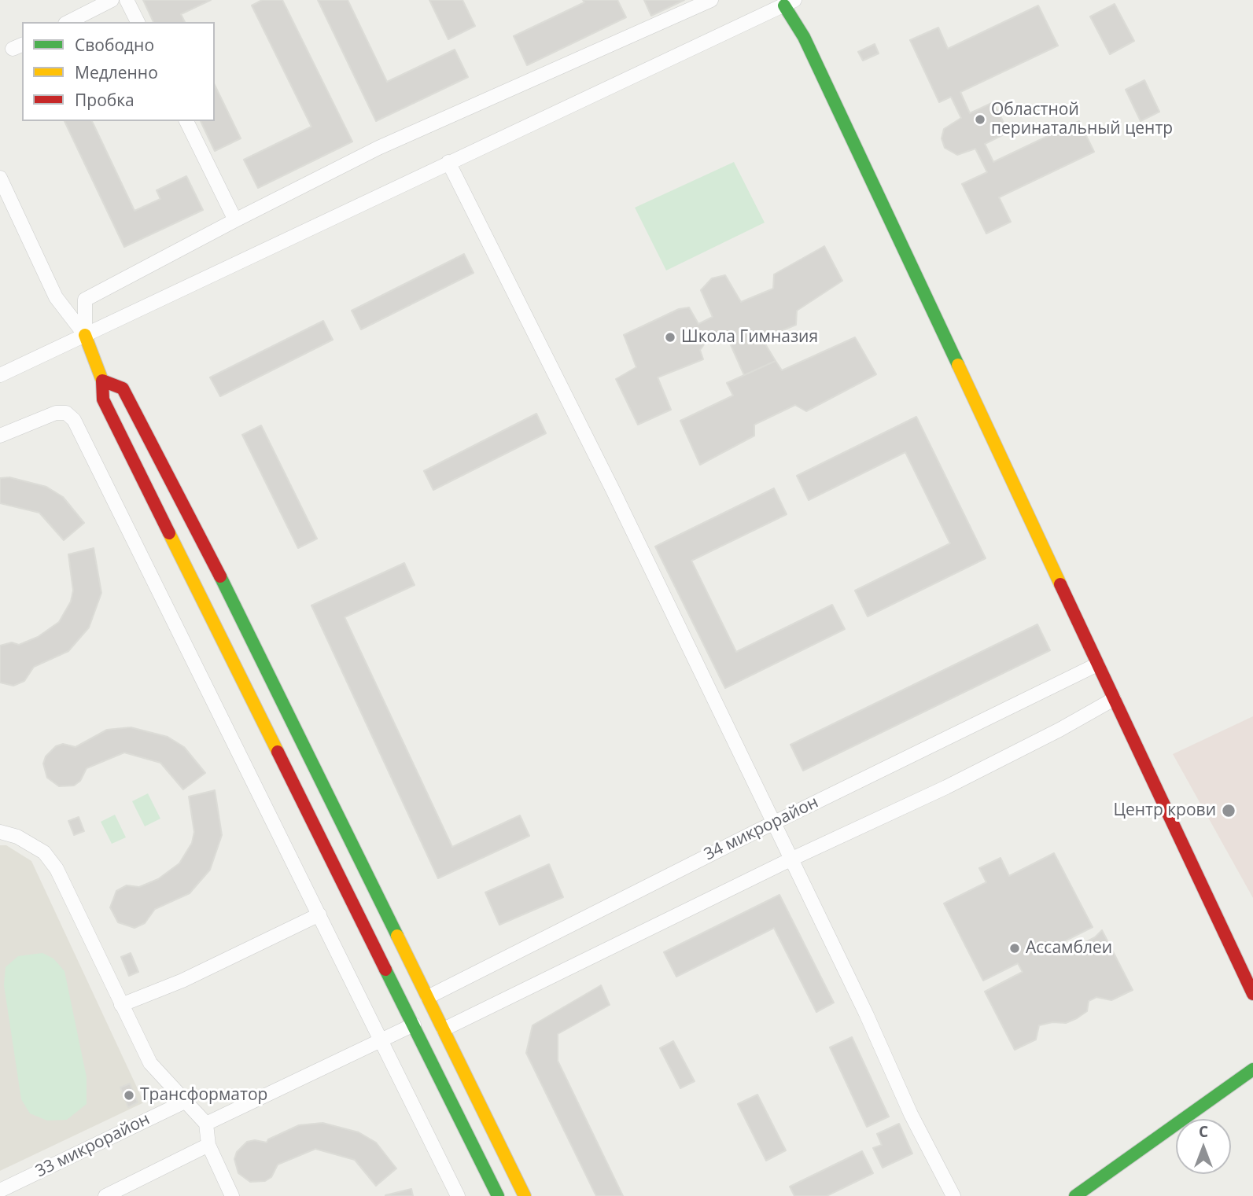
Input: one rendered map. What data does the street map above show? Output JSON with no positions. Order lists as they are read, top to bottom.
{
  "streets": {
    "street": ["34 микрорайон", "33 микрорайон"]
  },
  "places": [
    "Областной перинатальный центр",
    "Школа Гимназия",
    "Центр крови",
    "Ассамблеи",
    "Трансформатор"
  ],
  "legend": ["Свободно", "Медленно", "Пробка"],
  "north": "top"
}
